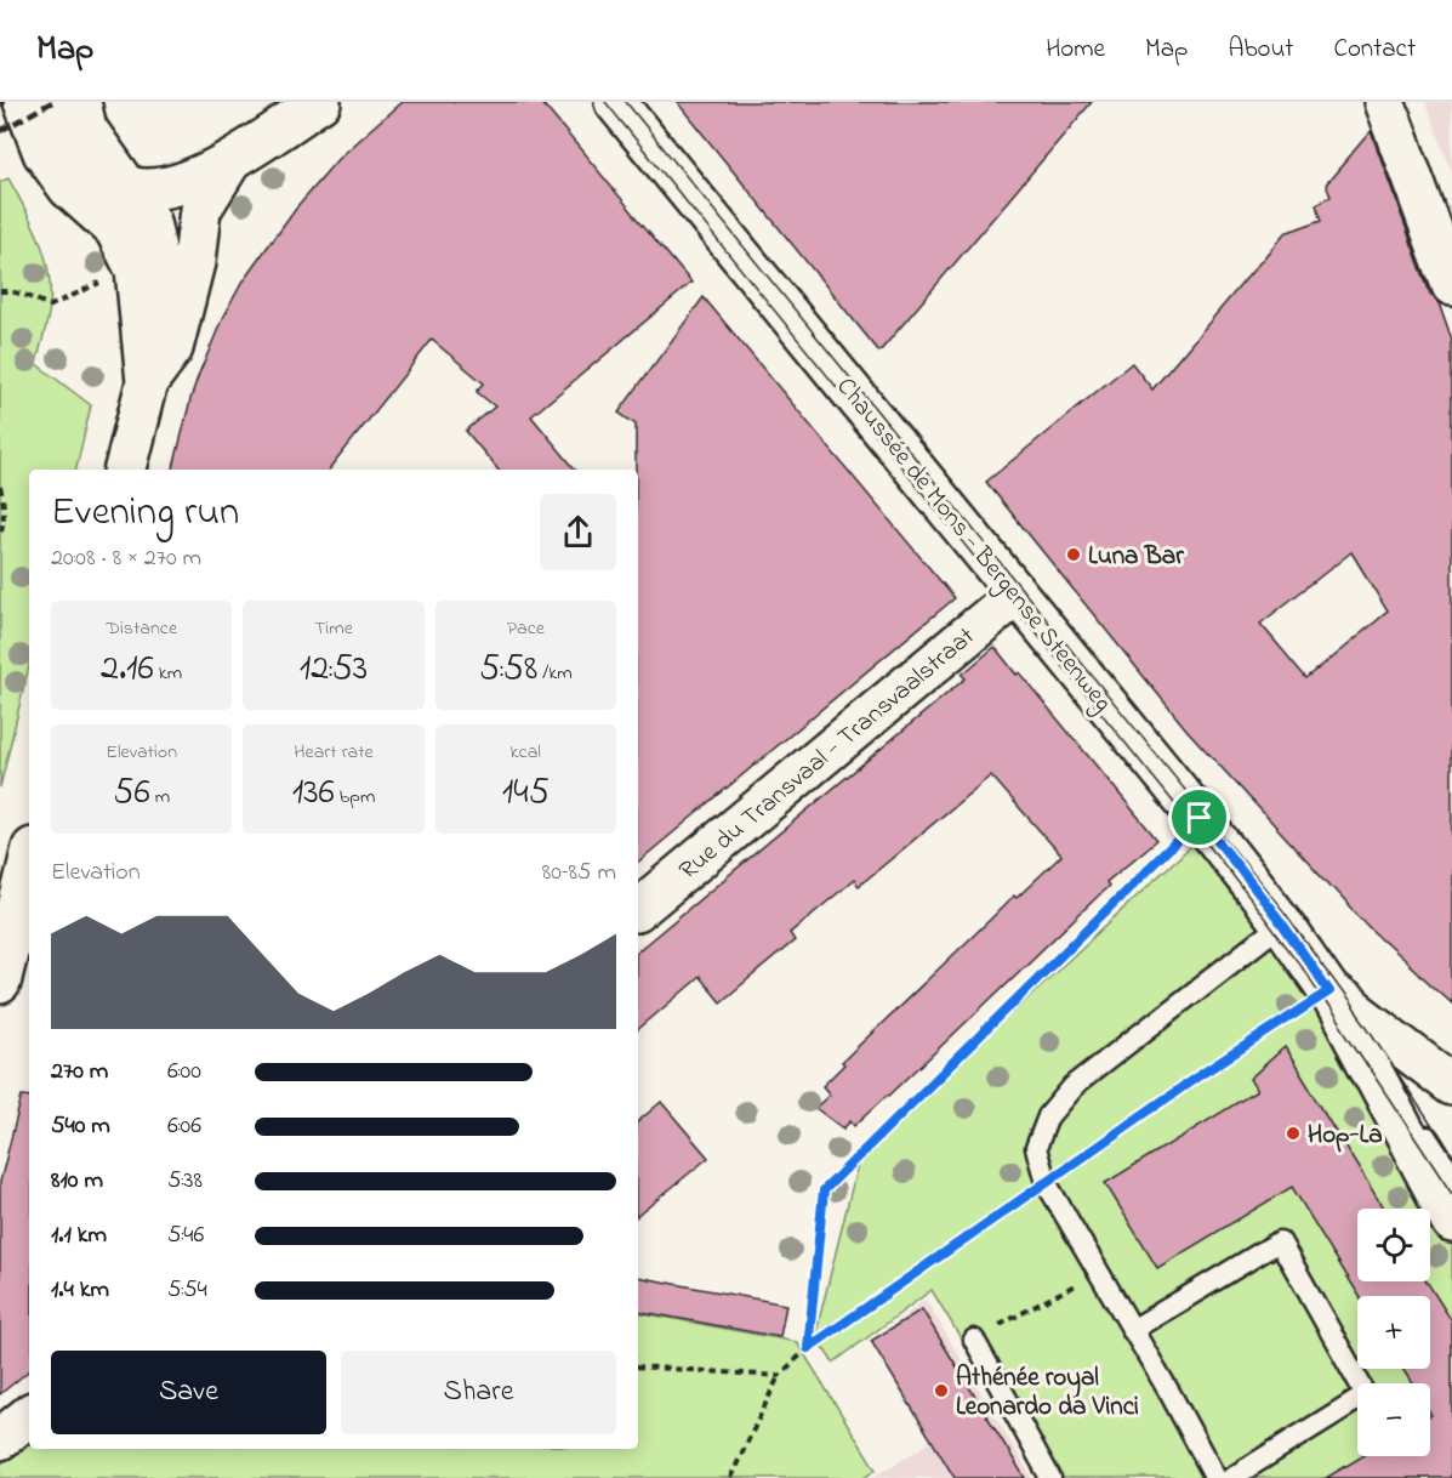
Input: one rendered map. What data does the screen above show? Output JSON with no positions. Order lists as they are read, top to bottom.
{
  "streets": {
    "main road": ["Chaussée de Mons - Bergense Steenweg", "Rue du Transvaal - Transvaalstraat"]
  },
  "crossings": [
    ["Chaussée de Mons - Bergense Steenweg", "Rue du Transvaal - Transvaalstraat"]
  ],
  "places": ["Luna Bar", "Hop-La", "Athénée royal Leonardo da Vinci"],
  "page": {
    "header": "Map",
    "nav": [
      "Home",
      "Map",
      "About",
      "Contact"
    ],
    "heading": ["Evening run", "20:08 · 8 × 270 m"],
    "stats": [
      ["Distance", "2.16 km"],
      ["Time", "12:53"],
      ["Pace", "5:58 /km"],
      ["Elevation", "56 m"],
      ["Heart rate", "136 bpm"],
      ["kcal", "145"]
    ],
    "chart": ["Elevation", "80–85 m"],
    "list": [
      {
        "name": "270 m",
        "note": "6:00"
      },
      {
        "name": "540 m",
        "note": "6:06"
      },
      {
        "name": "810 m",
        "note": "5:38"
      },
      {
        "name": "1.1 km",
        "note": "5:46"
      },
      {
        "name": "1.4 km",
        "note": "5:54"
      }
    ],
    "map_buttons": ["+", "−"],
    "buttons": ["Save", "Share"]
  }
}
